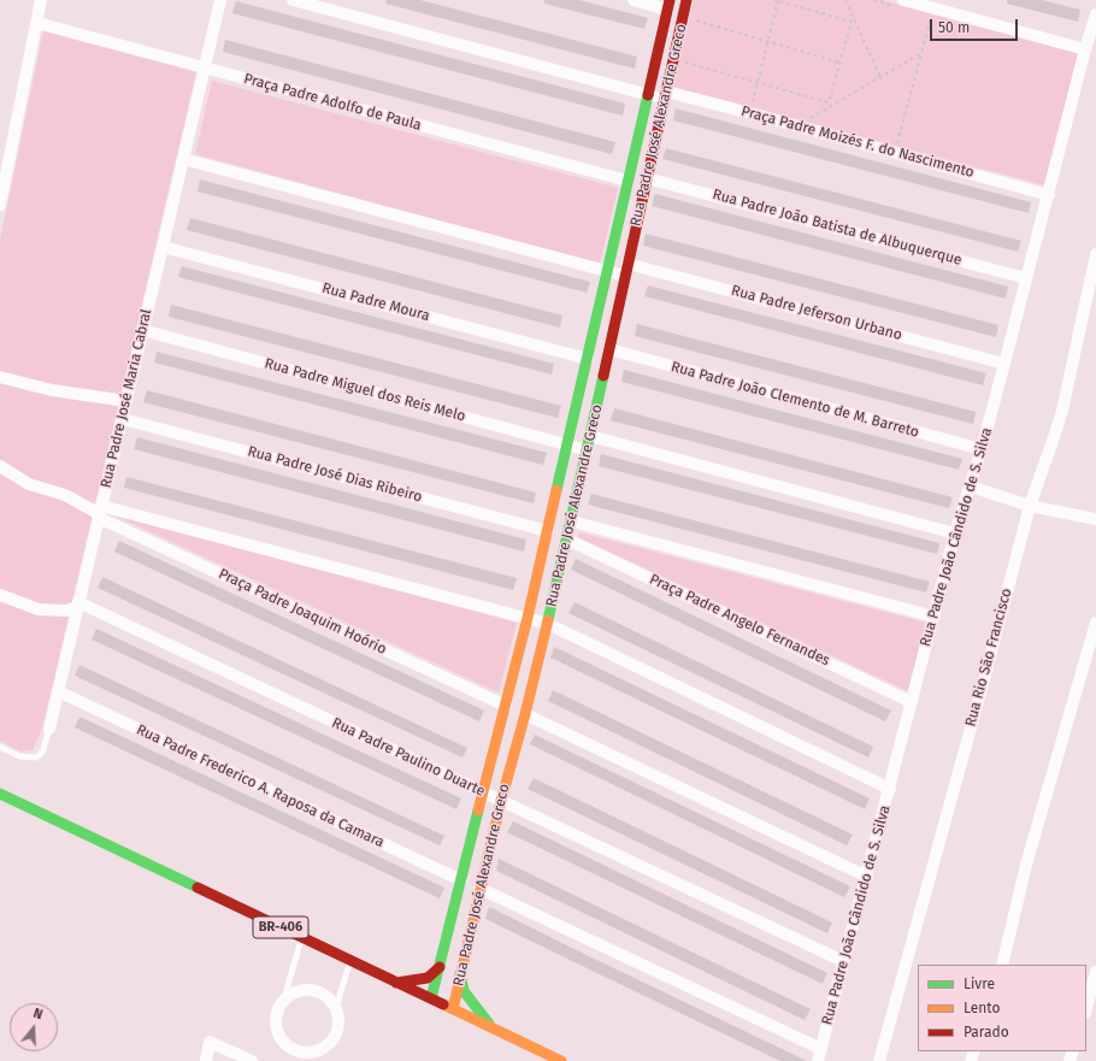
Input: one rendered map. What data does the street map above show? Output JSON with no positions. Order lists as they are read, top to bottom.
{
  "streets": {
    "street": [
      "Praça Padre Adolfo de Paula",
      "Rua Padre José Alexandre Greco",
      "Praça Padre Moizés F. do Nascimento",
      "Rua Padre João Batista de Albuquerque",
      "Rua Padre Moura",
      "Rua Padre Jeferson Urbano",
      "Rua Padre Miguel dos Reis Melo",
      "Rua Padre José Maria Cabral",
      "Rua Padre João Clemento de M. Barreto",
      "Rua Padre José Dias Ribeiro",
      "Rua Padre João Cândido de S. Silva",
      "Praça Padre Joaquim Hoório",
      "Praça Padre Angelo Fernandes",
      "Rua Rio São Francisco",
      "Rua Padre Paulino Duarte",
      "Rua Padre Frederico A. Raposa da Camara",
      "BR-406"
    ]
  },
  "crossings": [
    ["Praça Padre Adolfo de Paula", "Rua Padre José Alexandre Greco"],
    ["Praça Padre Adolfo de Paula", "Rua Padre José Maria Cabral"],
    ["Rua Padre José Alexandre Greco", "Praça Padre Moizés F. do Nascimento"],
    ["Rua Padre José Alexandre Greco", "Rua Padre João Batista de Albuquerque"],
    ["Rua Padre José Alexandre Greco", "Rua Padre Moura"],
    ["Rua Padre José Alexandre Greco", "Rua Padre Jeferson Urbano"],
    ["Rua Padre José Alexandre Greco", "Rua Padre Miguel dos Reis Melo"],
    ["Rua Padre José Alexandre Greco", "Rua Padre João Clemento de M. Barreto"],
    ["Rua Padre José Alexandre Greco", "Rua Padre José Dias Ribeiro"],
    ["Rua Padre José Alexandre Greco", "Praça Padre Joaquim Hoório"],
    ["Rua Padre José Alexandre Greco", "Praça Padre Angelo Fernandes"],
    ["Rua Padre José Alexandre Greco", "Rua Padre Paulino Duarte"],
    ["Rua Padre José Alexandre Greco", "Rua Padre Frederico A. Raposa da Camara"],
    ["Rua Padre José Alexandre Greco", "BR-406"],
    ["Praça Padre Moizés F. do Nascimento", "Rua Padre João Cândido de S. Silva"],
    ["Rua Padre João Batista de Albuquerque", "Rua Padre João Cândido de S. Silva"],
    ["Rua Padre Moura", "Rua Padre José Maria Cabral"],
    ["Rua Padre Jeferson Urbano", "Rua Padre João Cândido de S. Silva"],
    ["Rua Padre Miguel dos Reis Melo", "Rua Padre José Maria Cabral"],
    ["Rua Padre José Maria Cabral", "Rua Padre José Dias Ribeiro"],
    ["Rua Padre José Maria Cabral", "Praça Padre Joaquim Hoório"],
    ["Rua Padre José Maria Cabral", "Rua Padre Paulino Duarte"],
    ["Rua Padre José Maria Cabral", "Rua Padre Frederico A. Raposa da Camara"],
    ["Rua Padre João Clemento de M. Barreto", "Rua Padre João Cândido de S. Silva"],
    ["Rua Padre João Cândido de S. Silva", "Praça Padre Angelo Fernandes"],
    ["Rua Padre João Cândido de S. Silva", "Rua Padre Paulino Duarte"]
  ],
  "legend": ["Livre", "Lento", "Parado"],
  "scale_bar": "50 m",
  "north": "top"
}
